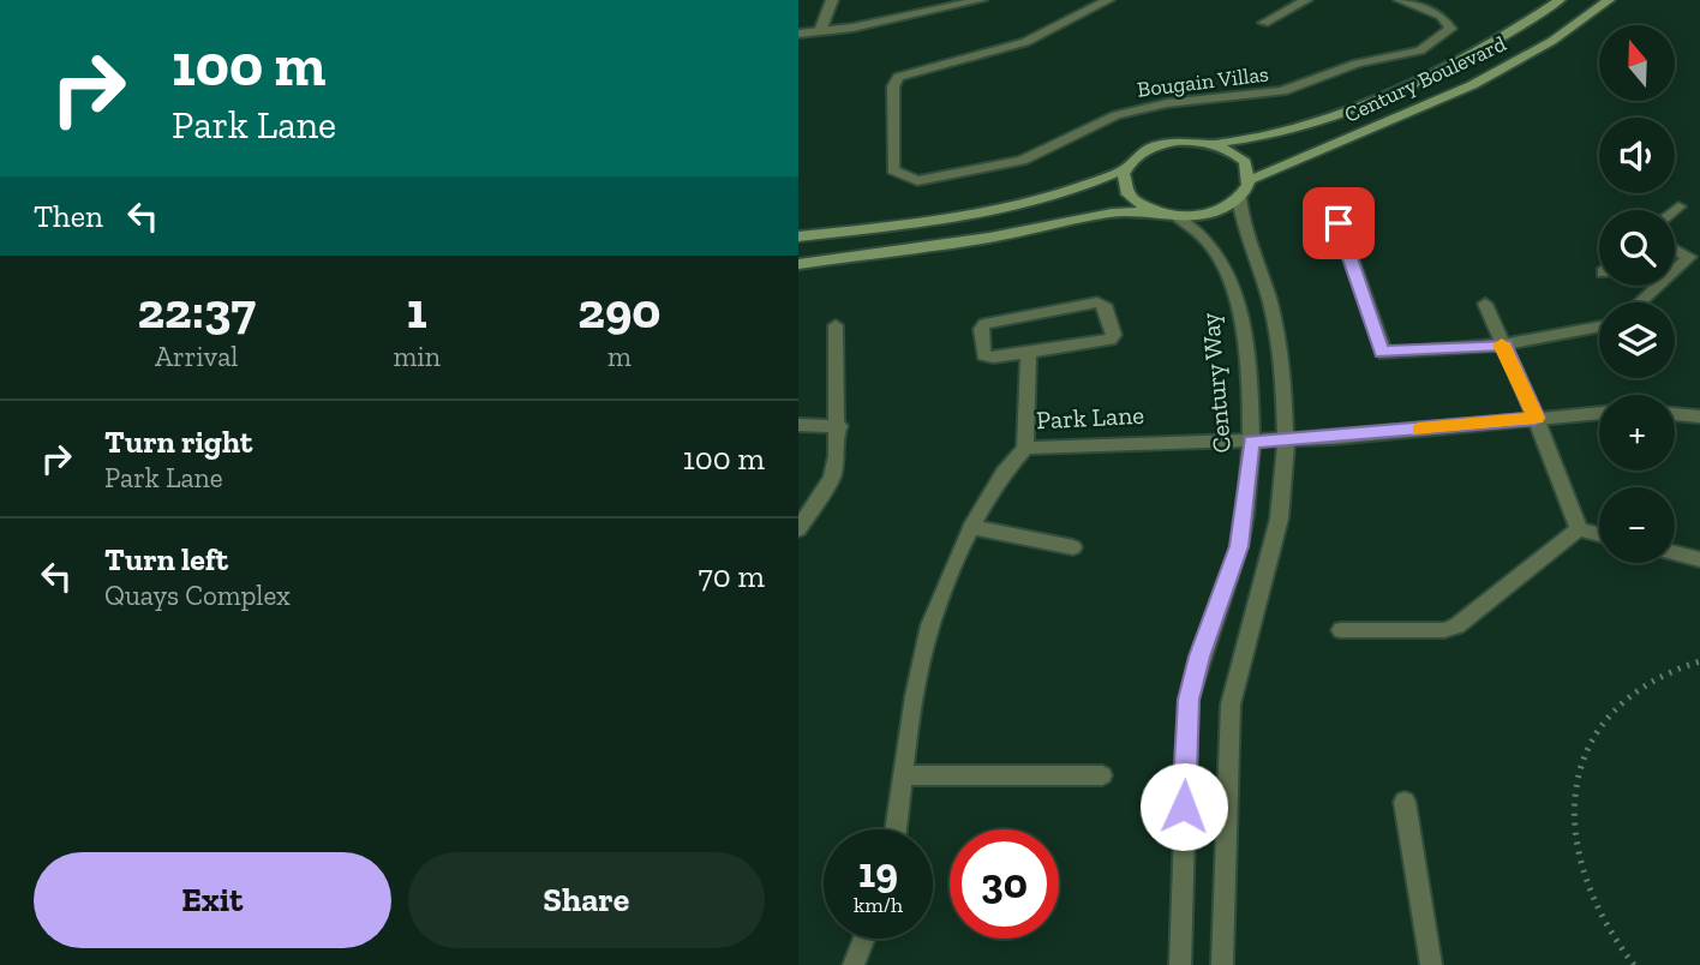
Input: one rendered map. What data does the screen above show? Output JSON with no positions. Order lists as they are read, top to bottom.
{
  "streets": {
    "main road": ["Century Boulevard"],
    "street": ["Bougain Villas", "Century Way", "Park Lane"]
  },
  "crossings": [
    ["Century Boulevard", "Century Way"],
    ["Century Way", "Park Lane"]
  ],
  "north": "top",
  "page": {
    "turn": ["100 m", "Park Lane"],
    "map_buttons": ["+", "−"],
    "then": "Then",
    "eta": [
      "22:37",
      "Arrival",
      "1",
      "min",
      "290",
      "m"
    ],
    "list": [
      {
        "name": "Turn right",
        "note": "Park Lane",
        "value": "100 m"
      },
      {
        "name": "Turn left",
        "note": "Quays Complex",
        "value": "70 m"
      }
    ],
    "speed": "19 km/h",
    "limit": "30",
    "buttons": ["Exit", "Share"]
  }
}
